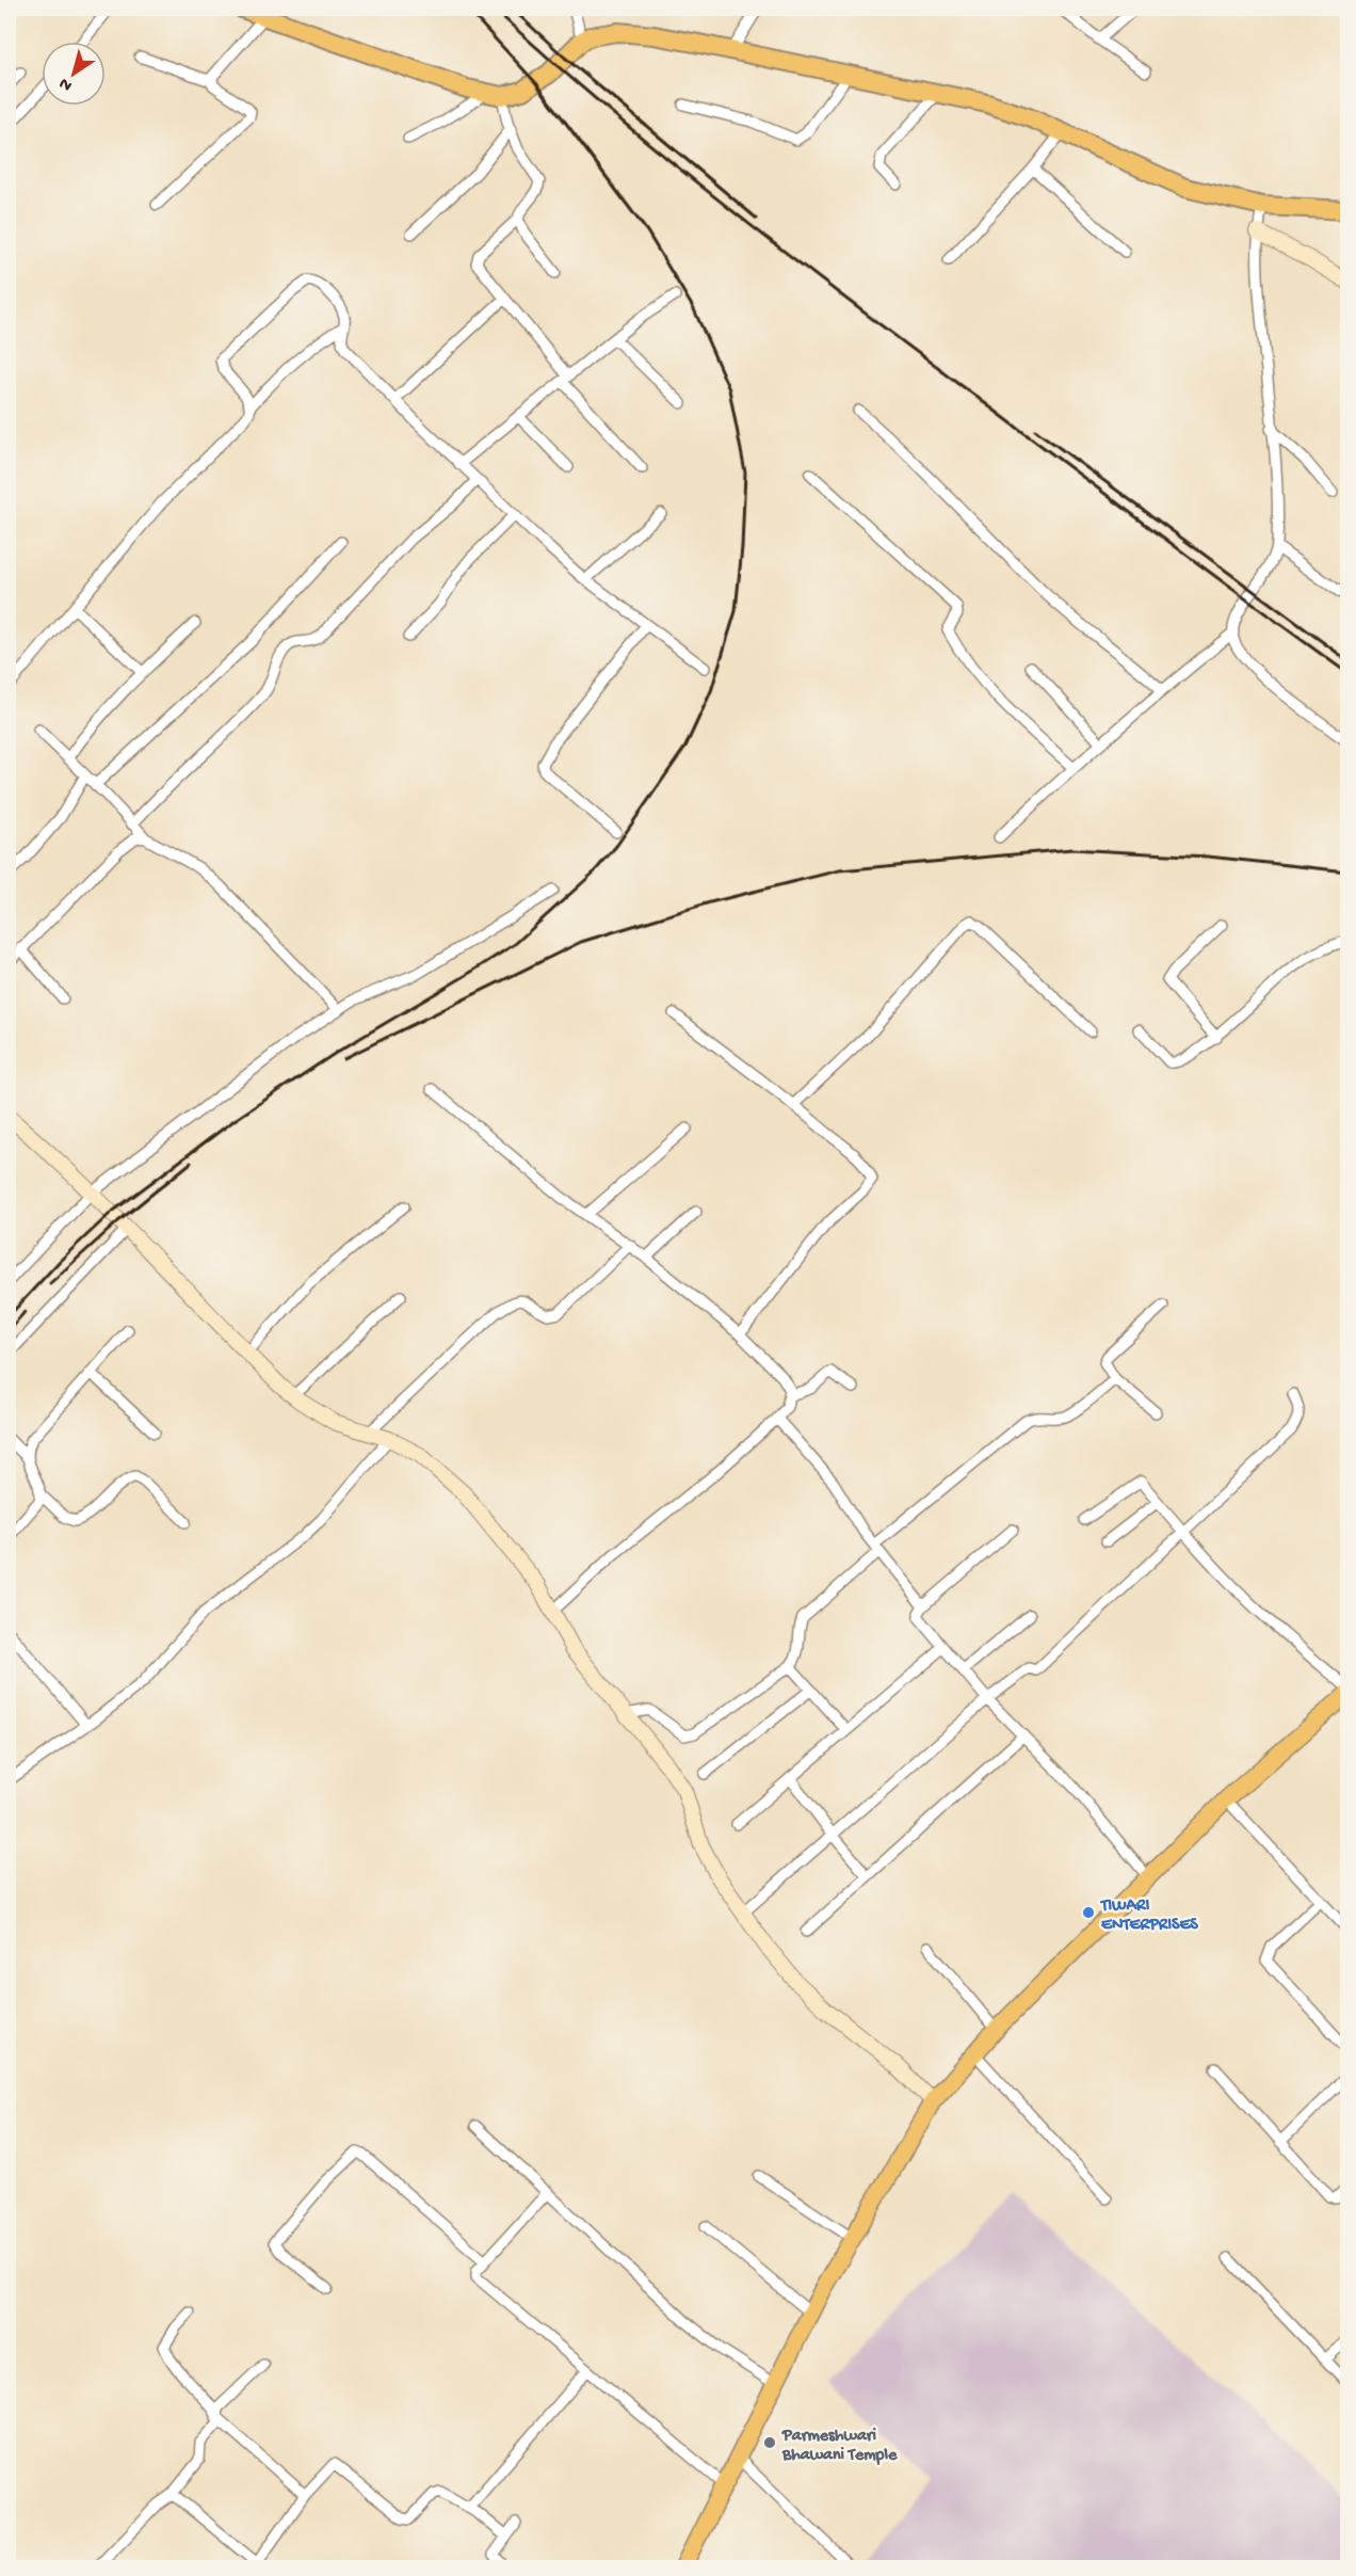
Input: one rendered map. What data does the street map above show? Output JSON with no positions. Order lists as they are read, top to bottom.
{
  "places": ["TIWARI ENTERPRISES", "Parmeshwari Bhawani Temple"],
  "north": "bottom left"
}
